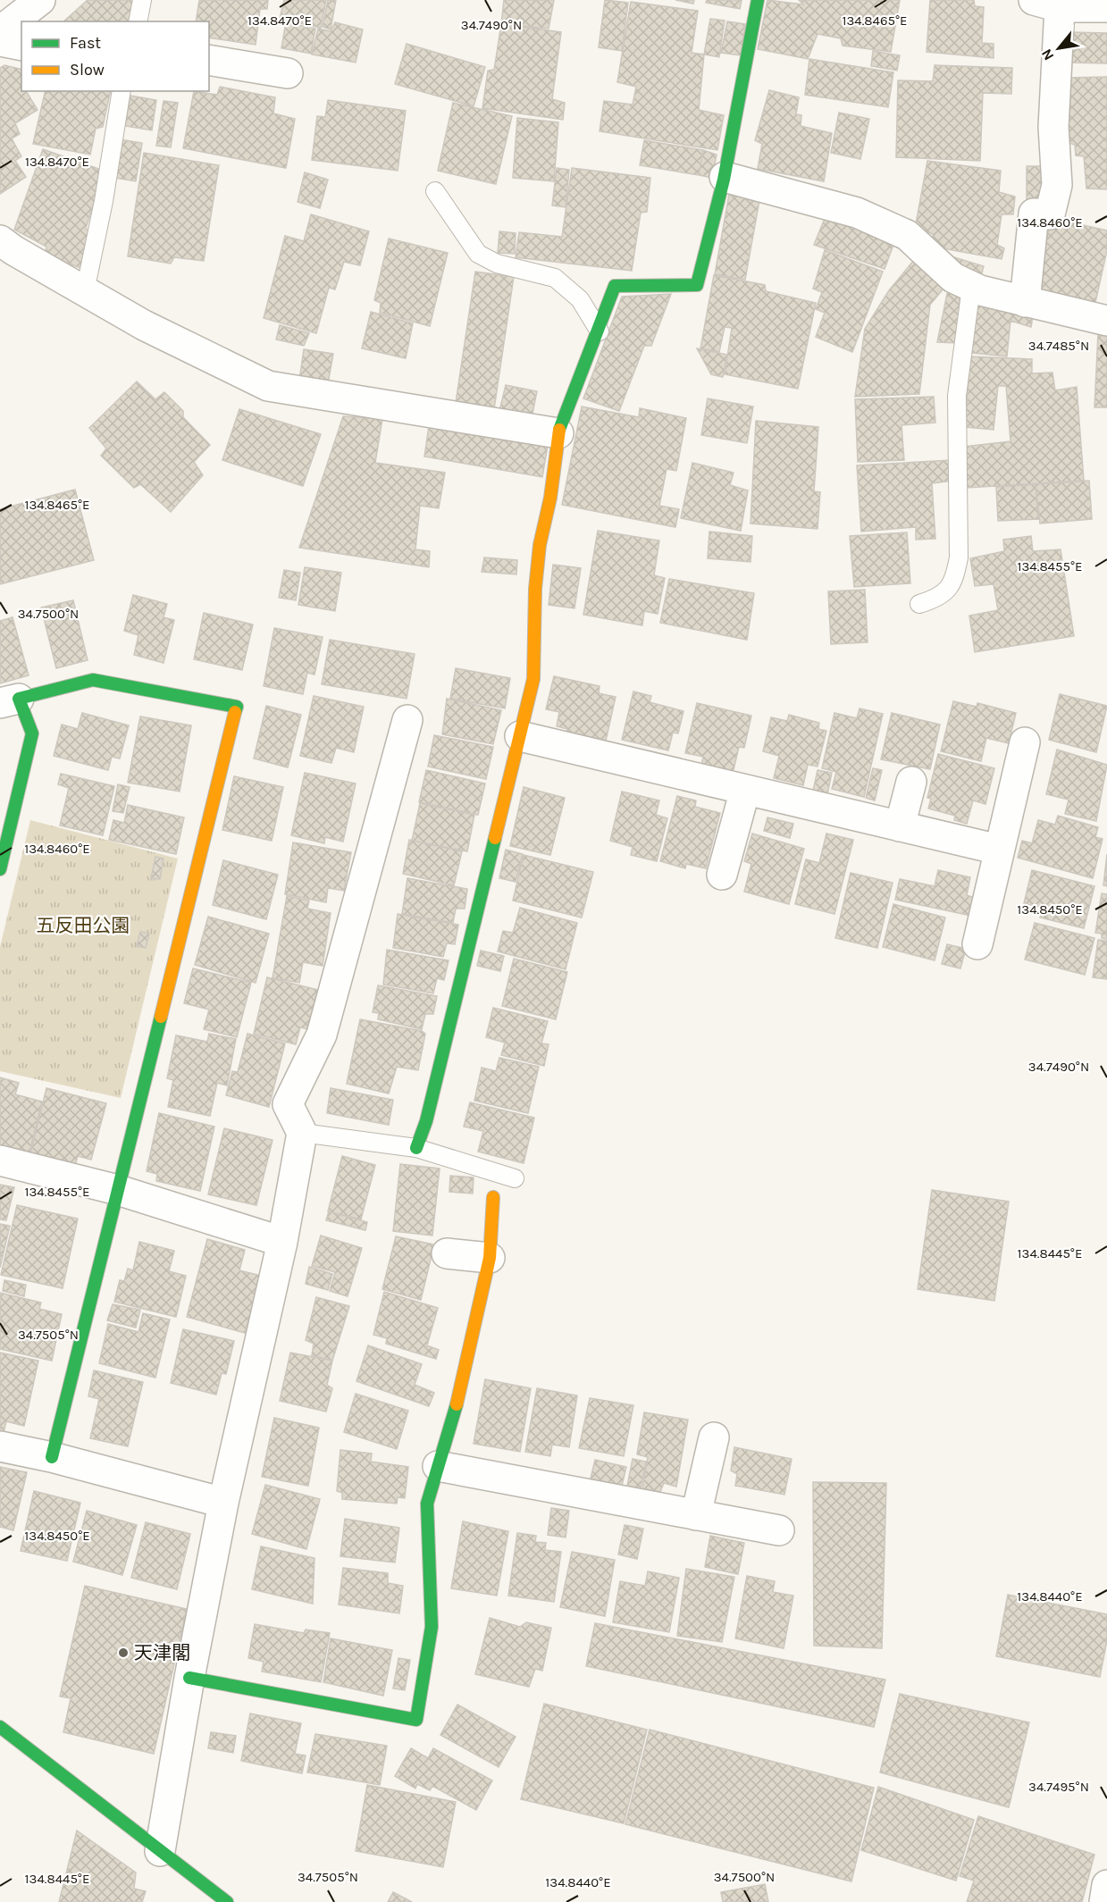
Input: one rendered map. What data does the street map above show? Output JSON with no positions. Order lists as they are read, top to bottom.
{
  "parks": ["五反田公園"],
  "places": ["天津閣"],
  "legend": ["Fast", "Slow"],
  "north": "bottom left",
  "coordinates": [
    "134.8465°E",
    "134.8470°E",
    "34.7490°N",
    "134.8460°E",
    "34.7485°N",
    "134.8455°E",
    "34.7500°N",
    "134.8450°E",
    "134.8445°E",
    "34.7505°N",
    "134.8440°E",
    "34.7495°N"
  ]
}
